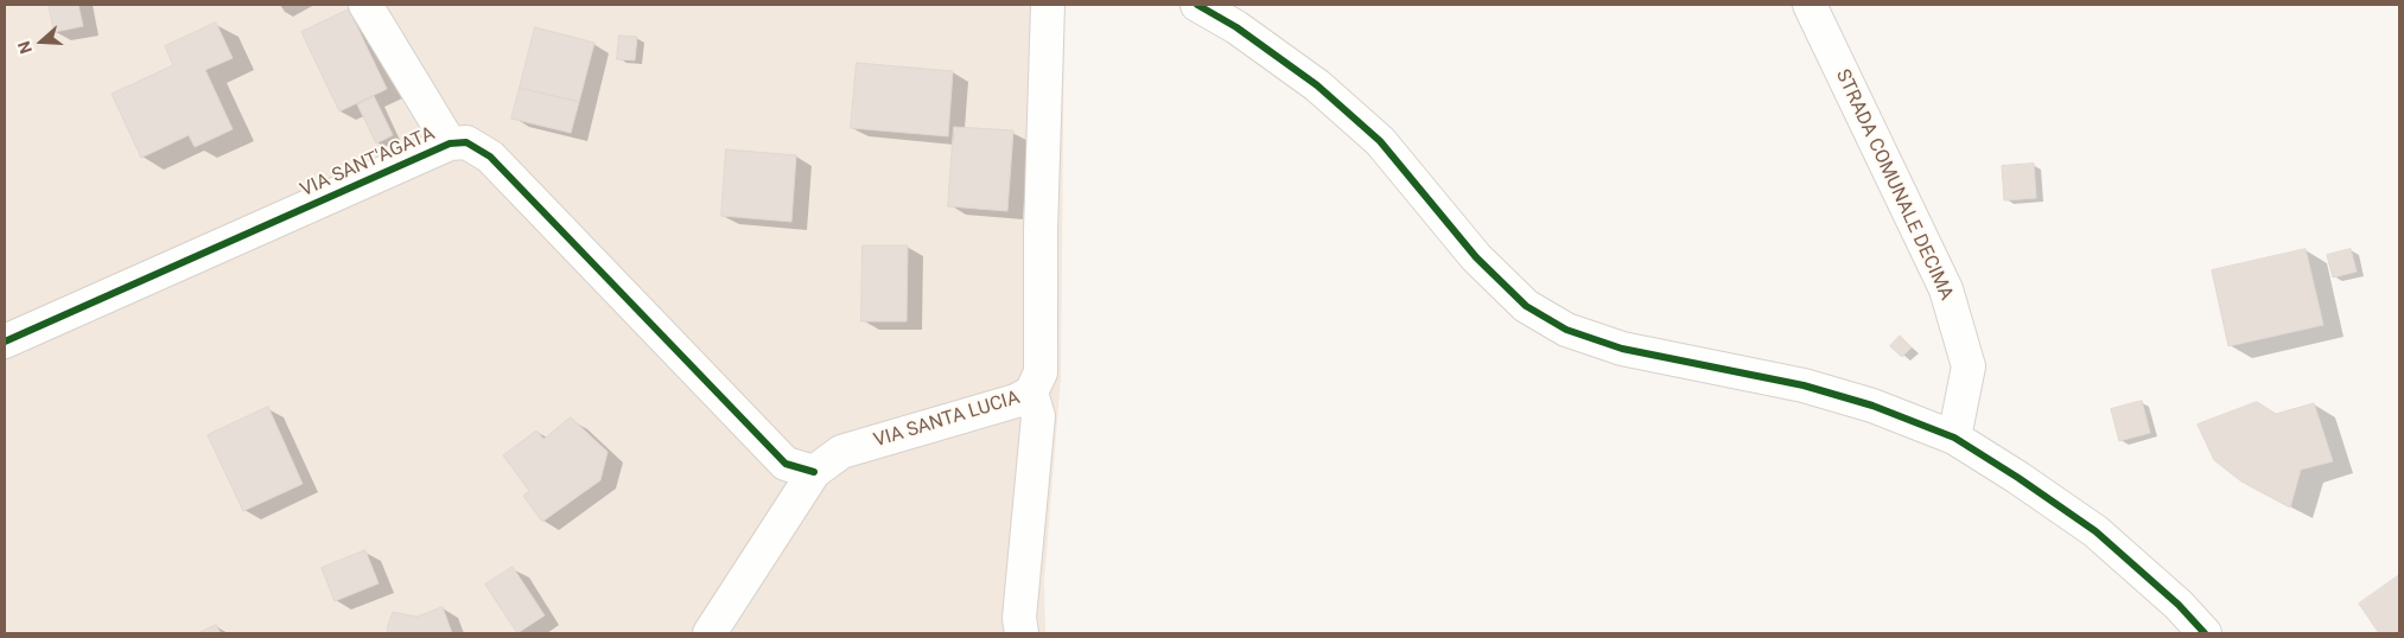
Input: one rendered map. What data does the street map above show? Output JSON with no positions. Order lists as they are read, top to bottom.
{
  "streets": {
    "street": ["VIA SANT'AGATA", "STRADA COMUNALE DECIMA", "VIA SANTA LUCIA"]
  },
  "crossings": [
    ["VIA SANT'AGATA", "VIA SANTA LUCIA"]
  ],
  "north": "left"
}
